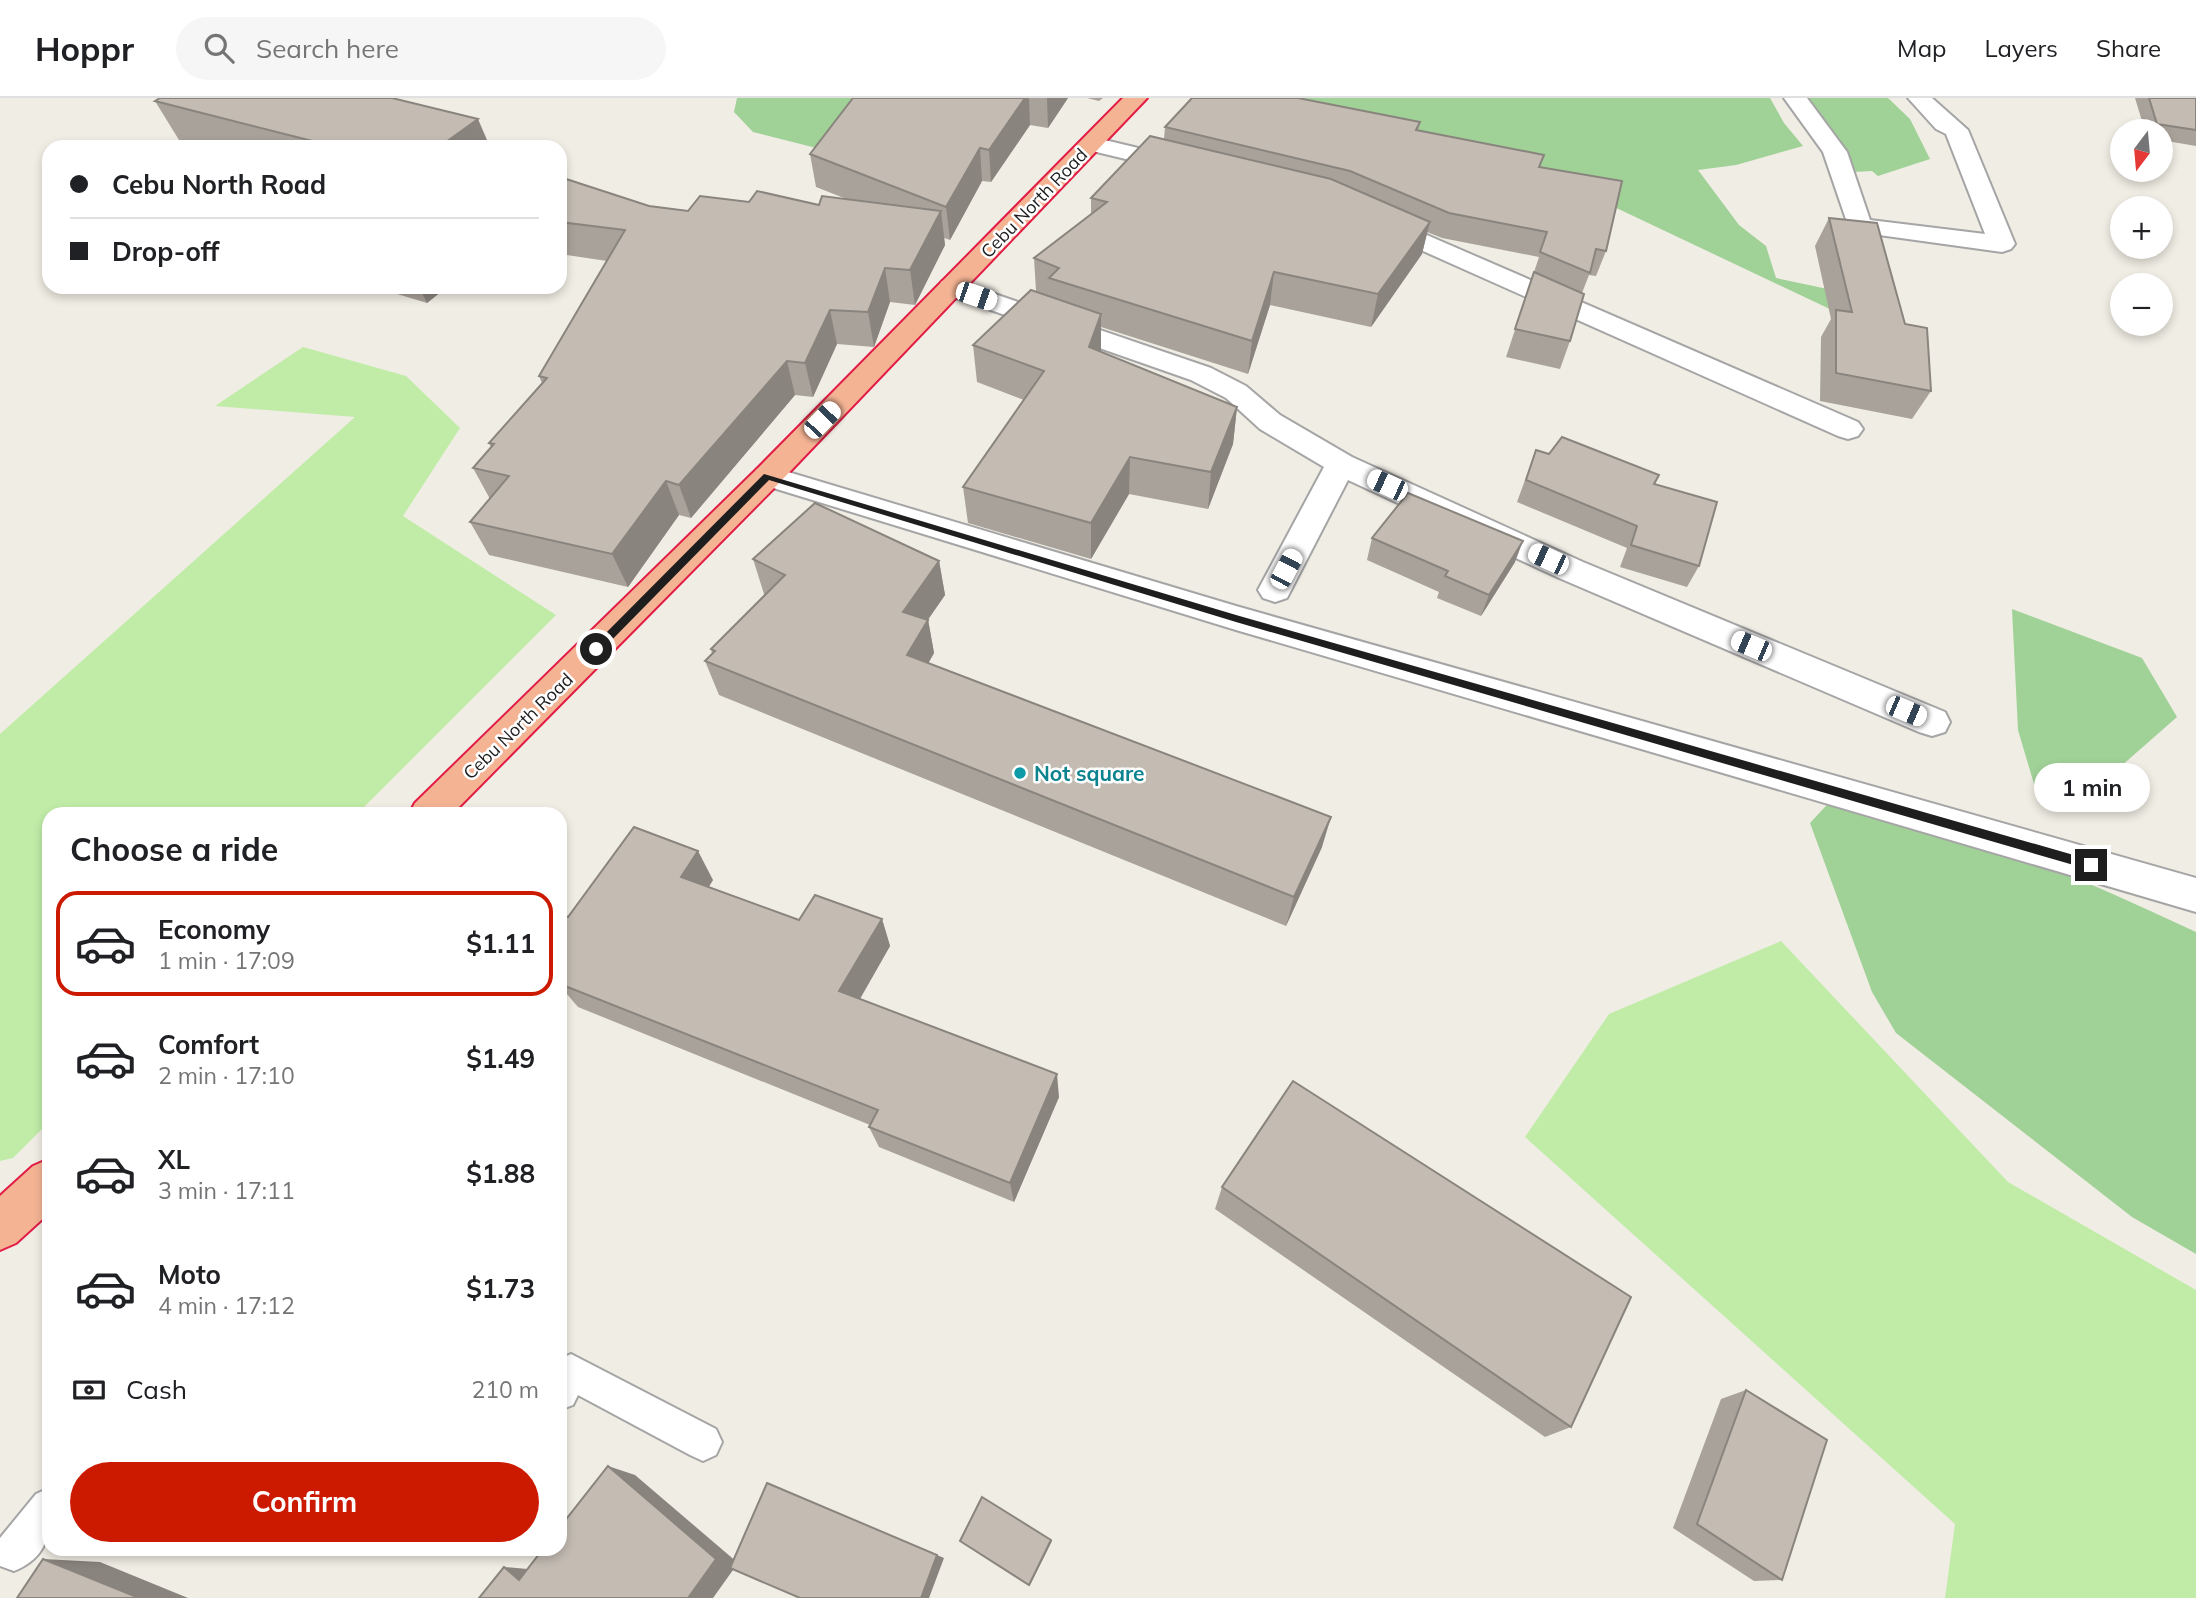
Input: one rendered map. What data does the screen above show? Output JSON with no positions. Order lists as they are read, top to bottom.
{
  "streets": {
    "highway": ["Cebu North Road"]
  },
  "places": ["Not square"],
  "north": "bottom",
  "page": {
    "header": "Hoppr",
    "search": "Search here",
    "nav": ["Map", "Layers", "Share"],
    "map_buttons": ["+", "−"],
    "banner": ["Cebu North Road", "Drop-off"],
    "bubble": "1 min",
    "heading": "Choose a ride",
    "list": [
      {
        "name": "Economy",
        "note": "1 min · 17:09",
        "value": "$1.11"
      },
      {
        "name": "Comfort",
        "note": "2 min · 17:10",
        "value": "$1.49"
      },
      {
        "name": "XL",
        "note": "3 min · 17:11",
        "value": "$1.88"
      },
      {
        "name": "Moto",
        "note": "4 min · 17:12",
        "value": "$1.73"
      }
    ],
    "pay": ["Cash", "210 m"],
    "buttons": "Confirm"
  }
}
